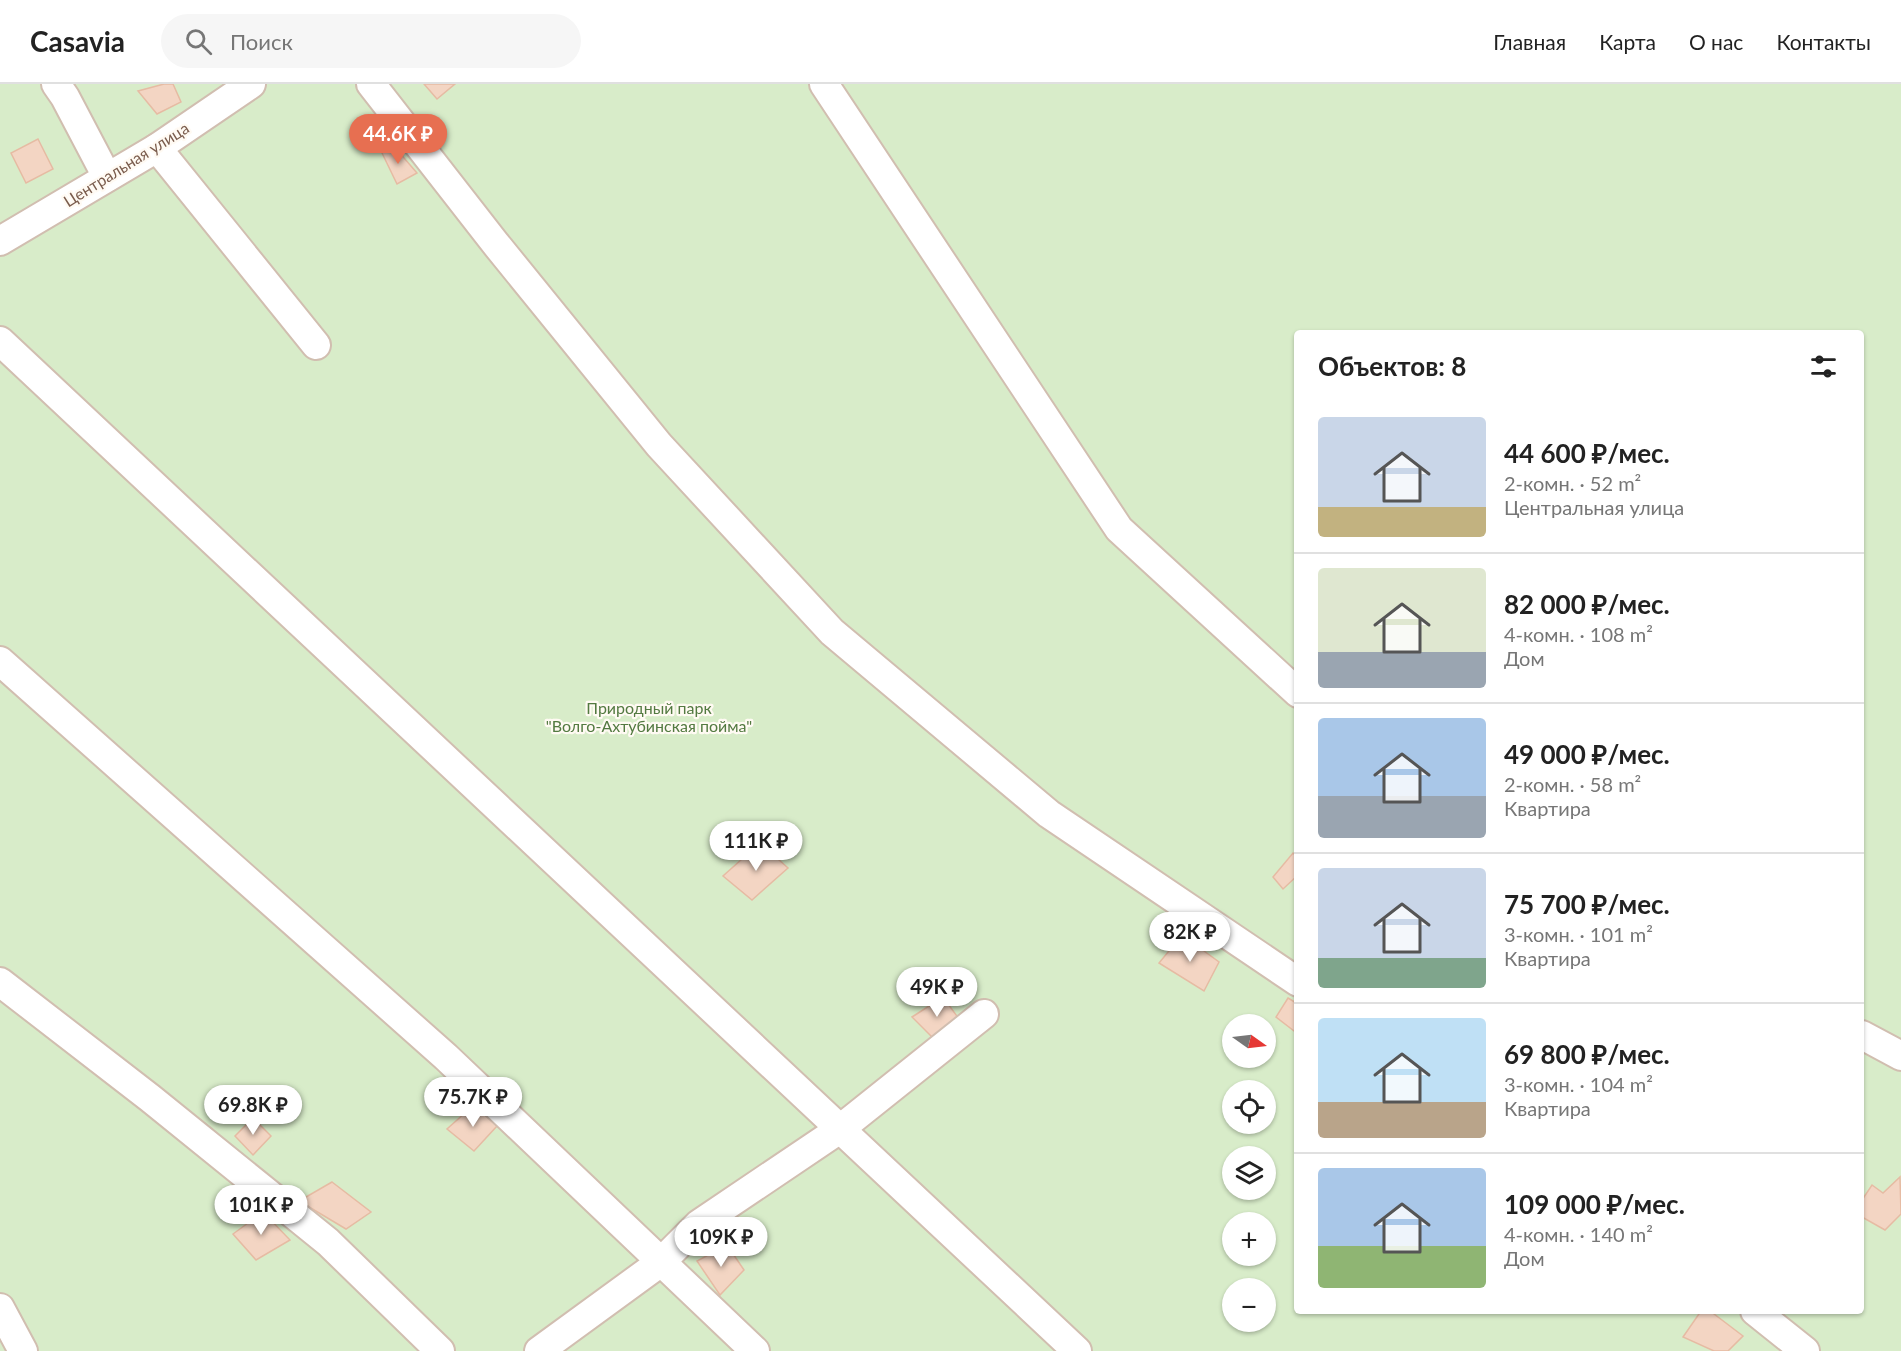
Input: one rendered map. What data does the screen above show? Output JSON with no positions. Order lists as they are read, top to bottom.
{
  "streets": {
    "street": ["Центральная улица"]
  },
  "parks": ["Природный парк \"Волго-Ахтубинская пойма\""],
  "north": "right",
  "page": {
    "header": "Casavia",
    "search": "Поиск",
    "nav": [
      "Главная",
      "Карта",
      "О нас",
      "Контакты"
    ],
    "price": [
      "44.6K ₽",
      "111K ₽",
      "82K ₽",
      "49K ₽",
      "75.7K ₽",
      "69.8K ₽",
      "101K ₽",
      "109K ₽"
    ],
    "heading": "Объектов: 8",
    "list": [
      {
        "name": "44 600 ₽/мес.",
        "note": "2-комн. · 52 m² · Центральная улица"
      },
      {
        "name": "82 000 ₽/мес.",
        "note": "4-комн. · 108 m² · Дом"
      },
      {
        "name": "49 000 ₽/мес.",
        "note": "2-комн. · 58 m² · Квартира"
      },
      {
        "name": "75 700 ₽/мес.",
        "note": "3-комн. · 101 m² · Квартира"
      },
      {
        "name": "69 800 ₽/мес.",
        "note": "3-комн. · 104 m² · Квартира"
      },
      {
        "name": "109 000 ₽/мес.",
        "note": "4-комн. · 140 m² · Дом"
      }
    ],
    "map_buttons": ["+", "−"]
  }
}
